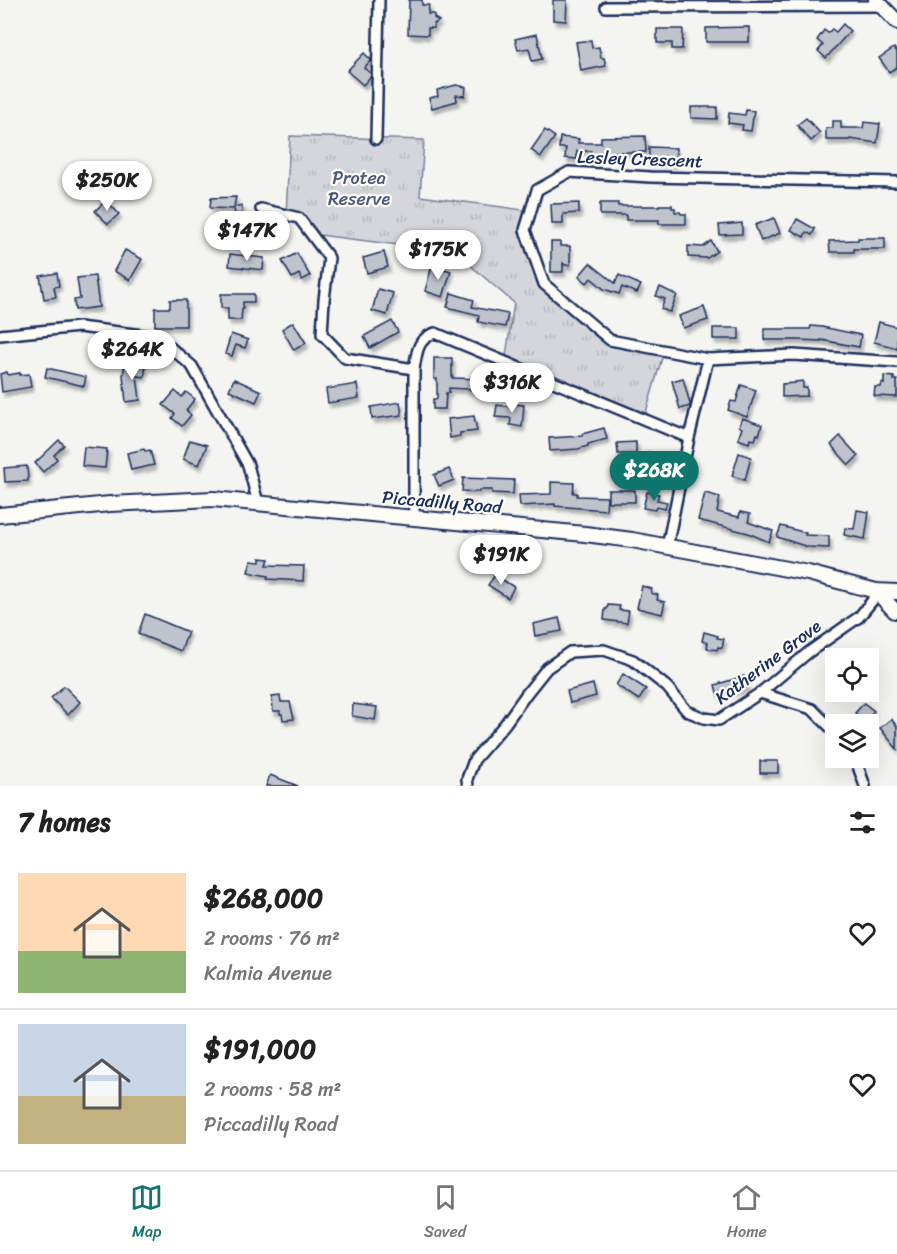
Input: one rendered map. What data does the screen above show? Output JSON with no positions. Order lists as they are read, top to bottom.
{
  "streets": {
    "main road": ["Piccadilly Road"],
    "street": ["Lesley Crescent", "Katherine Grove"]
  },
  "crossings": [
    ["Piccadilly Road", "Katherine Grove"]
  ],
  "parks": ["Protea Reserve"],
  "page": {
    "price": [
      "$250K",
      "$147K",
      "$175K",
      "$264K",
      "$316K",
      "$268K",
      "$191K"
    ],
    "heading": "7 homes",
    "list": [
      {
        "name": "$268,000",
        "note": "2 rooms · 76 m² · Kalmia Avenue"
      },
      {
        "name": "$191,000",
        "note": "2 rooms · 58 m² · Piccadilly Road"
      }
    ],
    "tabs": ["Map", "Saved", "Home"]
  }
}
